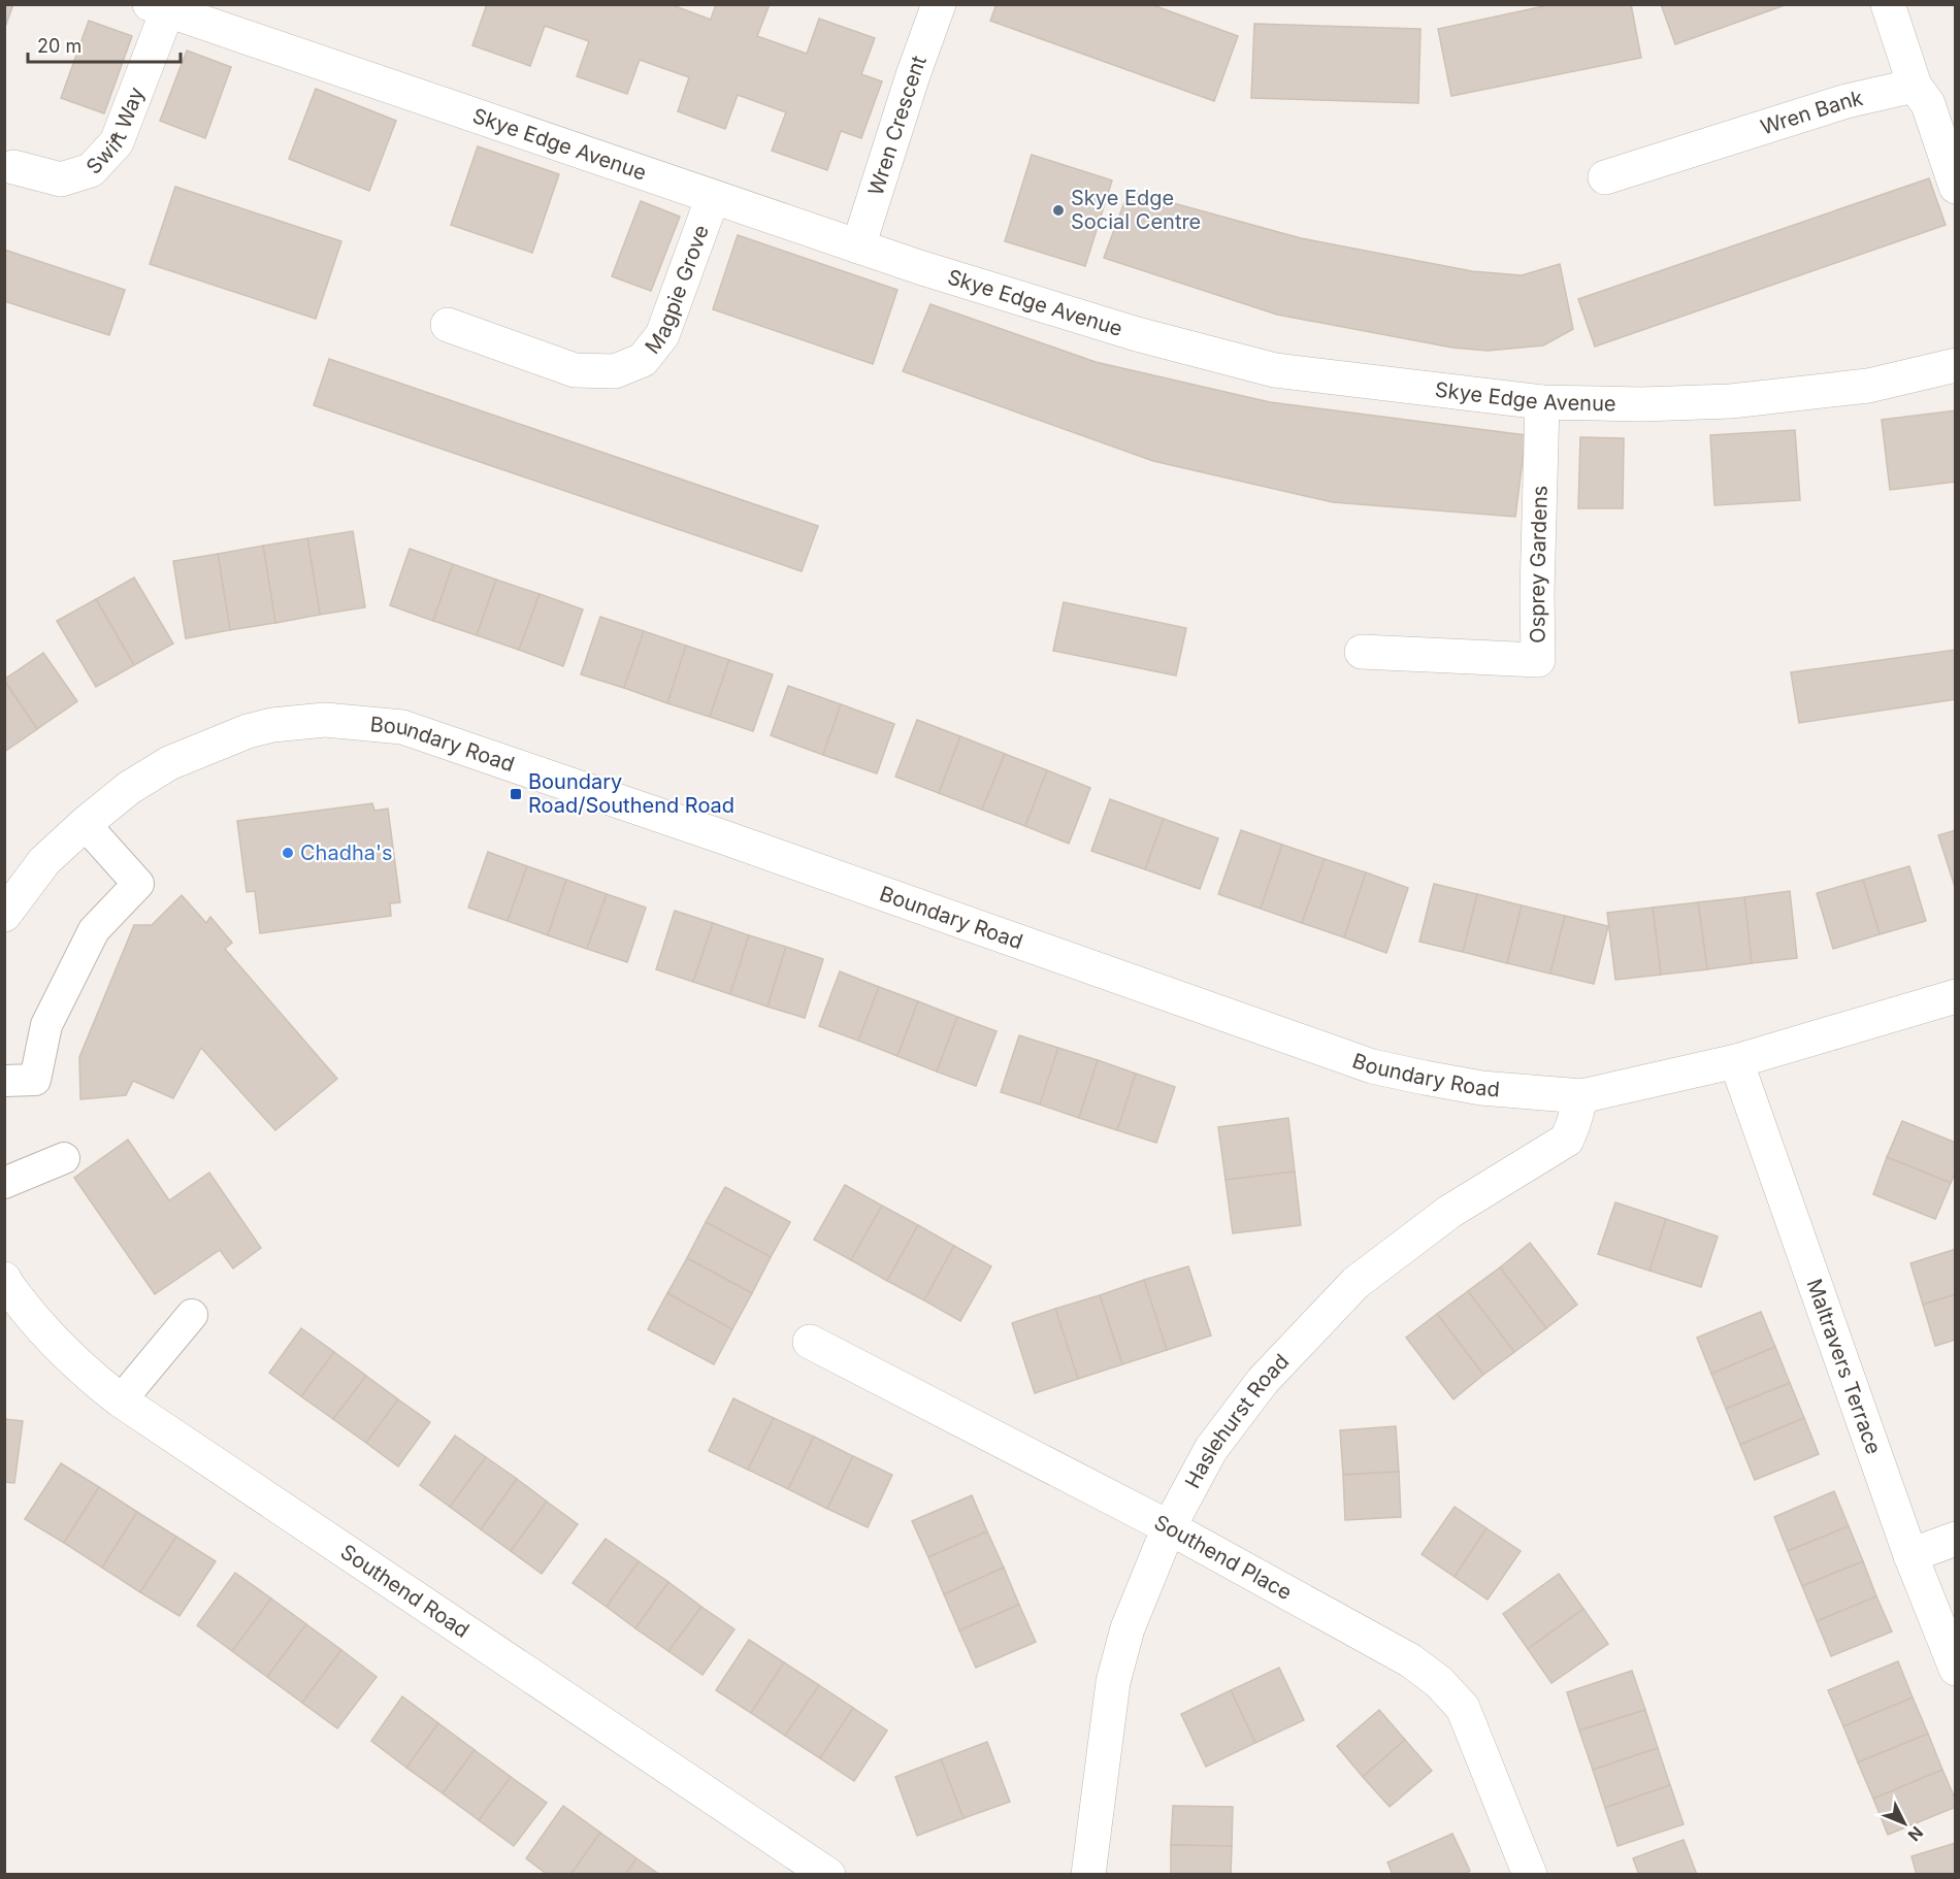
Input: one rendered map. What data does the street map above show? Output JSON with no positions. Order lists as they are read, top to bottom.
{
  "streets": {
    "street": [
      "Wren Bank",
      "Swift Way",
      "Wren Crescent",
      "Skye Edge Avenue",
      "Magpie Grove",
      "Osprey Gardens",
      "Boundary Road",
      "Maltravers Terrace",
      "Haslehurst Road",
      "Southend Place",
      "Southend Road"
    ]
  },
  "crossings": [
    ["Swift Way", "Skye Edge Avenue"],
    ["Wren Crescent", "Skye Edge Avenue"],
    ["Skye Edge Avenue", "Magpie Grove"],
    ["Skye Edge Avenue", "Osprey Gardens"],
    ["Boundary Road", "Maltravers Terrace"],
    ["Boundary Road", "Haslehurst Road"],
    ["Haslehurst Road", "Southend Place"]
  ],
  "places": {
    "other": ["Skye Edge Social Centre", "Chadha's"],
    "transit": ["Boundary Road/Southend Road"]
  },
  "scale_bar": "20 m",
  "north": "bottom right"
}
